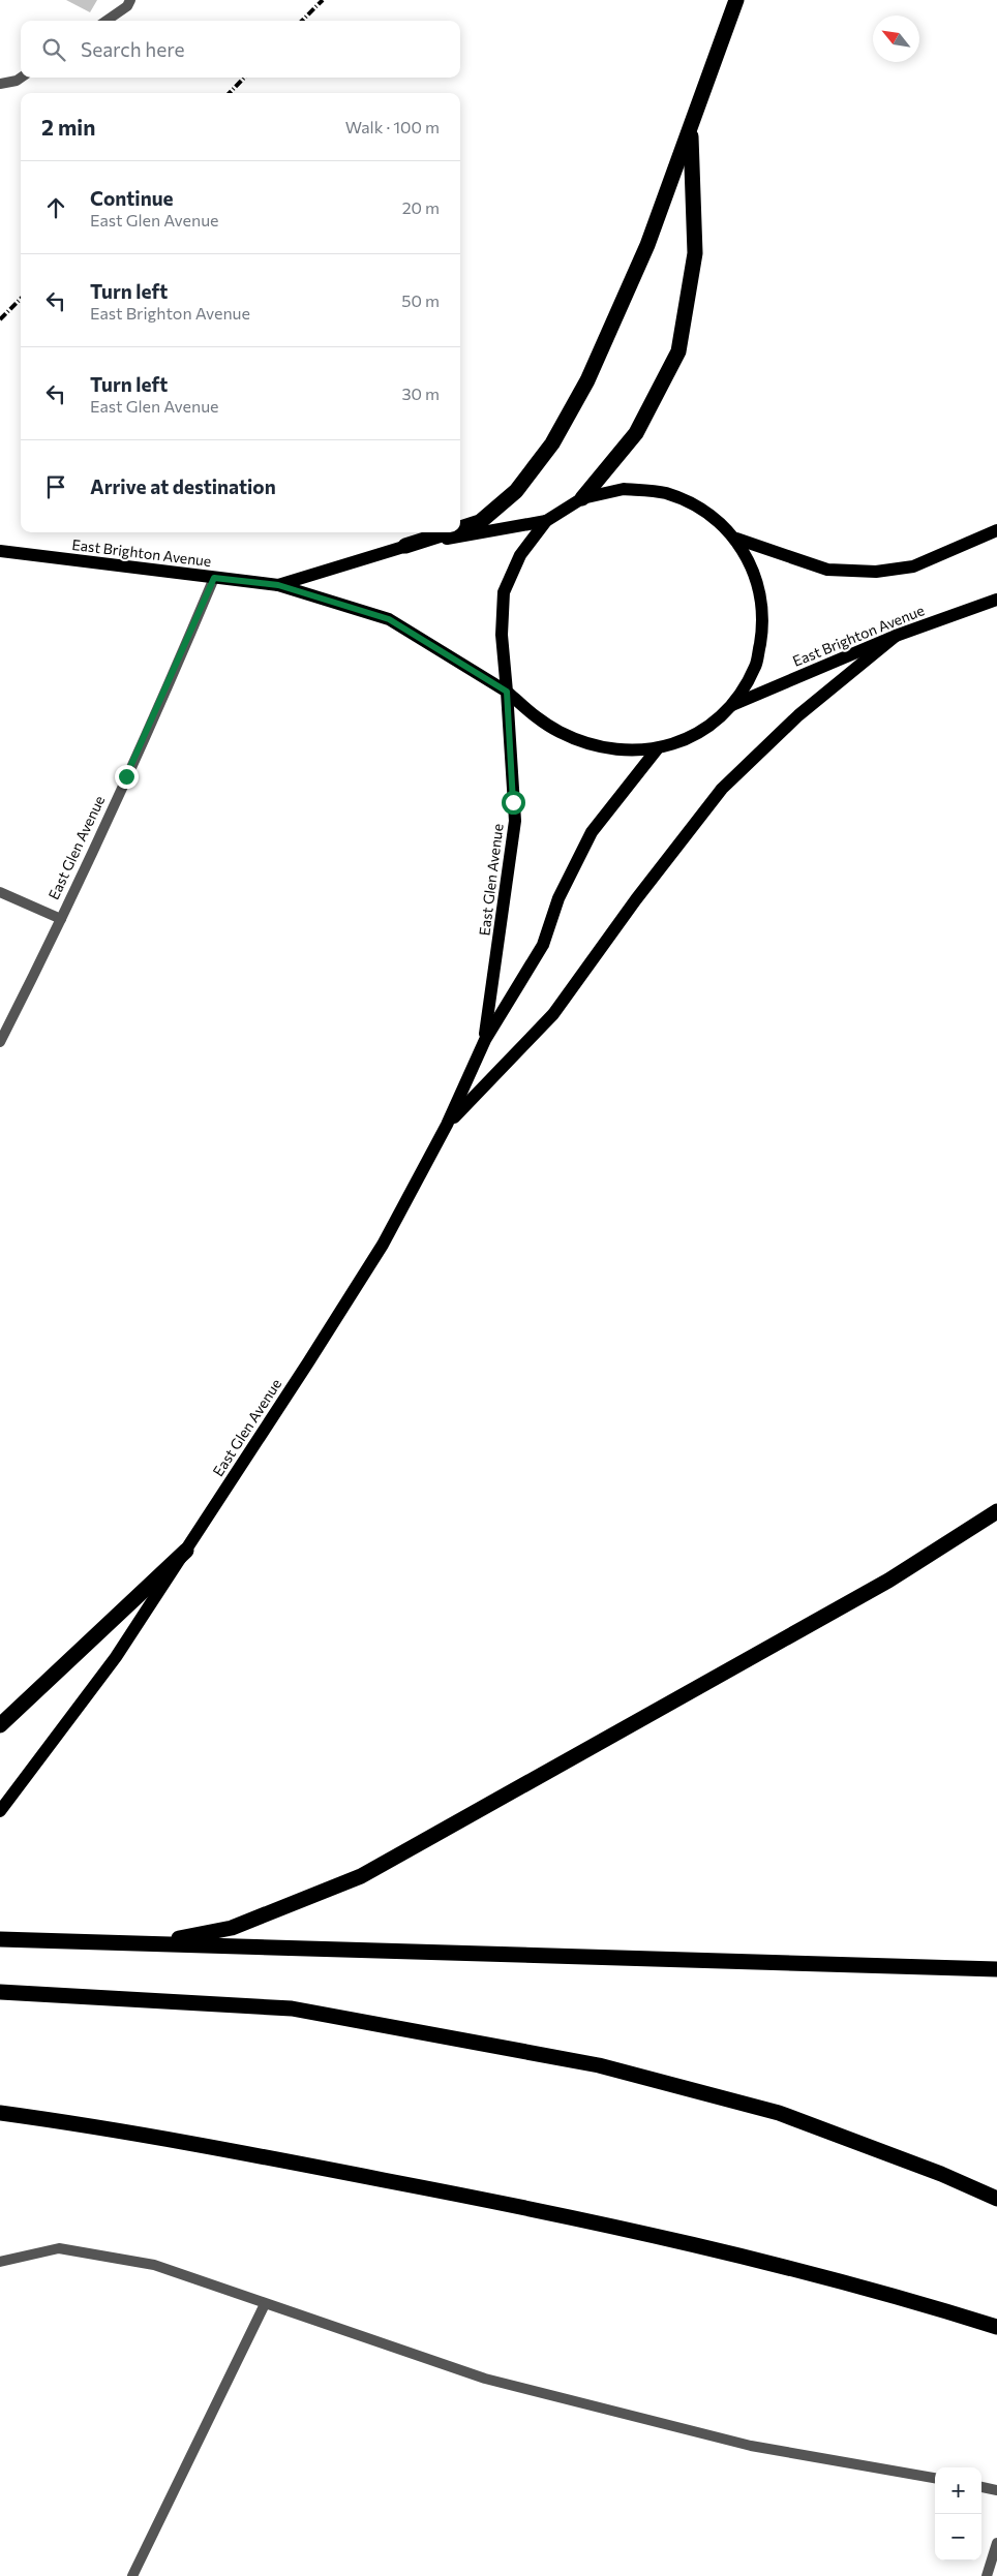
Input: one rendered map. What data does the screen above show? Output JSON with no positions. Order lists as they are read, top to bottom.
{
  "streets": {
    "main road": ["East Brighton Avenue", "East Glen Avenue"]
  },
  "crossings": [
    ["East Brighton Avenue", "East Glen Avenue"]
  ],
  "north": "top left",
  "page": {
    "search": "Search here",
    "heading": ["2 min", "Walk · 100 m"],
    "list": [
      ["Continue", "East Glen Avenue", "20 m"],
      ["Turn left", "East Brighton Avenue", "50 m"],
      ["Turn left", "East Glen Avenue", "30 m"],
      "Arrive at destination"
    ],
    "map_buttons": ["+", "−"]
  }
}
